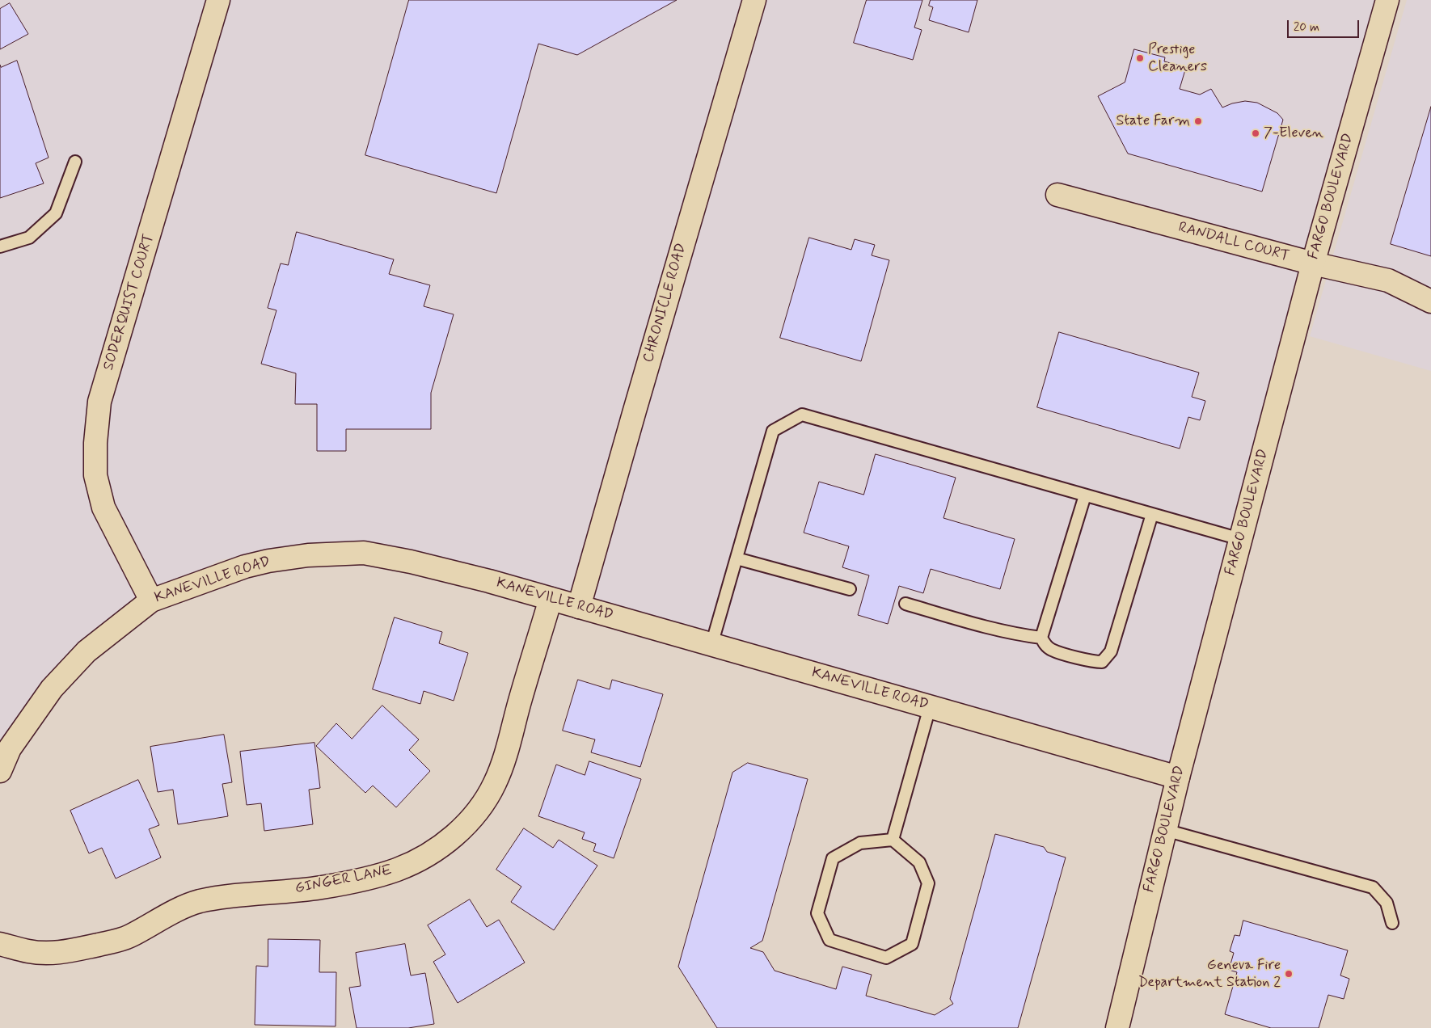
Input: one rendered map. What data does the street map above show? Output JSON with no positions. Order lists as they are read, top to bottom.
{
  "streets": {
    "street": [
      "FARGO BOULEVARD",
      "RANDALL COURT",
      "SODERQUIST COURT",
      "CHRONICLE ROAD",
      "KANEVILLE ROAD",
      "GINGER LANE"
    ]
  },
  "crossings": [
    ["FARGO BOULEVARD", "RANDALL COURT"],
    ["FARGO BOULEVARD", "KANEVILLE ROAD"],
    ["SODERQUIST COURT", "KANEVILLE ROAD"],
    ["CHRONICLE ROAD", "KANEVILLE ROAD"],
    ["KANEVILLE ROAD", "GINGER LANE"]
  ],
  "places": [
    "Prestige Cleaners",
    "State Farm",
    "7-Eleven",
    "Geneva Fire Department Station 2"
  ],
  "scale_bar": "20 m"
}
